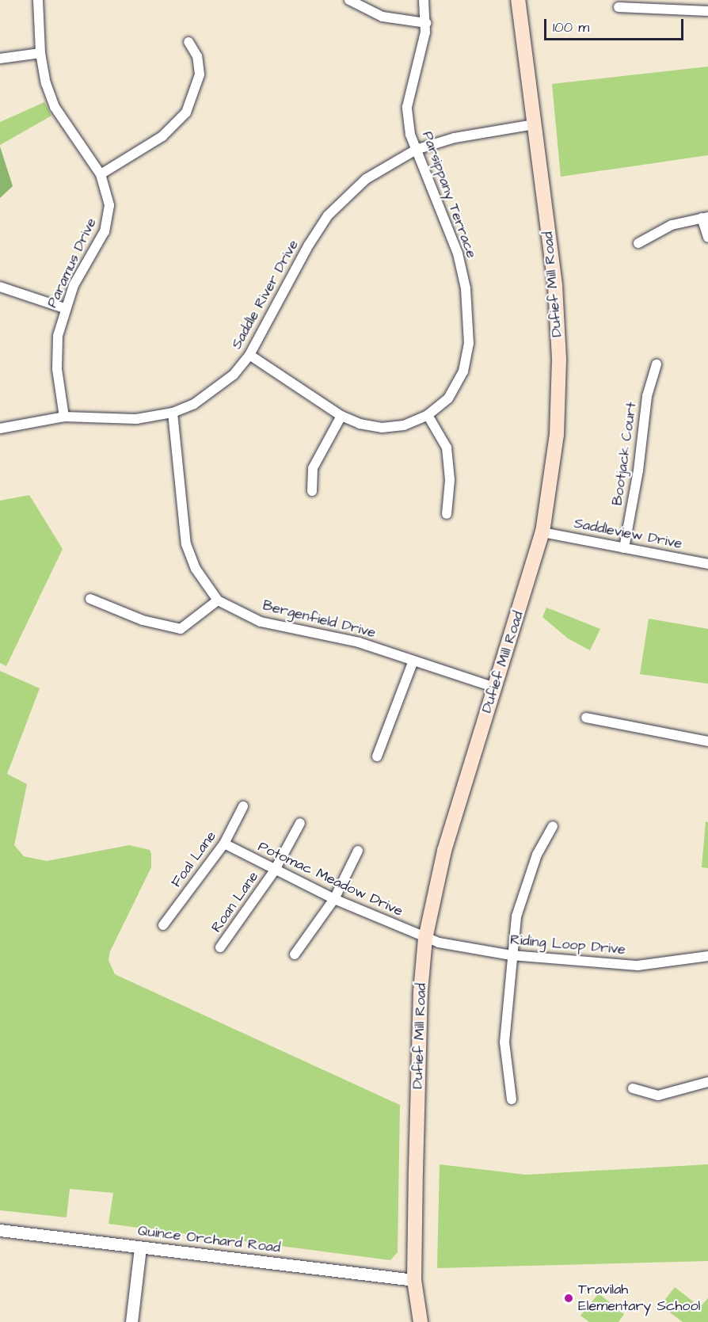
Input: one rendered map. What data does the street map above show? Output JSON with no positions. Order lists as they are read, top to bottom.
{
  "streets": {
    "main road": ["Dufief Mill Road"],
    "street": [
      "Parsippany Terrace",
      "Paramus Drive",
      "Saddle River Drive",
      "Bootjack Court",
      "Saddleview Drive",
      "Bergenfield Drive",
      "Foal Lane",
      "Potomac Meadow Drive",
      "Roan Lane",
      "Riding Loop Drive",
      "Quince Orchard Road"
    ]
  },
  "crossings": [
    ["Parsippany Terrace", "Saddle River Drive"],
    ["Paramus Drive", "Saddle River Drive"],
    ["Dufief Mill Road", "Saddle River Drive"],
    ["Dufief Mill Road", "Saddleview Drive"],
    ["Dufief Mill Road", "Bergenfield Drive"],
    ["Dufief Mill Road", "Potomac Meadow Drive"],
    ["Dufief Mill Road", "Riding Loop Drive"],
    ["Dufief Mill Road", "Quince Orchard Road"],
    ["Saddle River Drive", "Bergenfield Drive"],
    ["Bootjack Court", "Saddleview Drive"],
    ["Foal Lane", "Potomac Meadow Drive"],
    ["Potomac Meadow Drive", "Roan Lane"],
    ["Potomac Meadow Drive", "Riding Loop Drive"]
  ],
  "places": ["Travilah Elementary School"],
  "scale_bar": "100 m"
}
